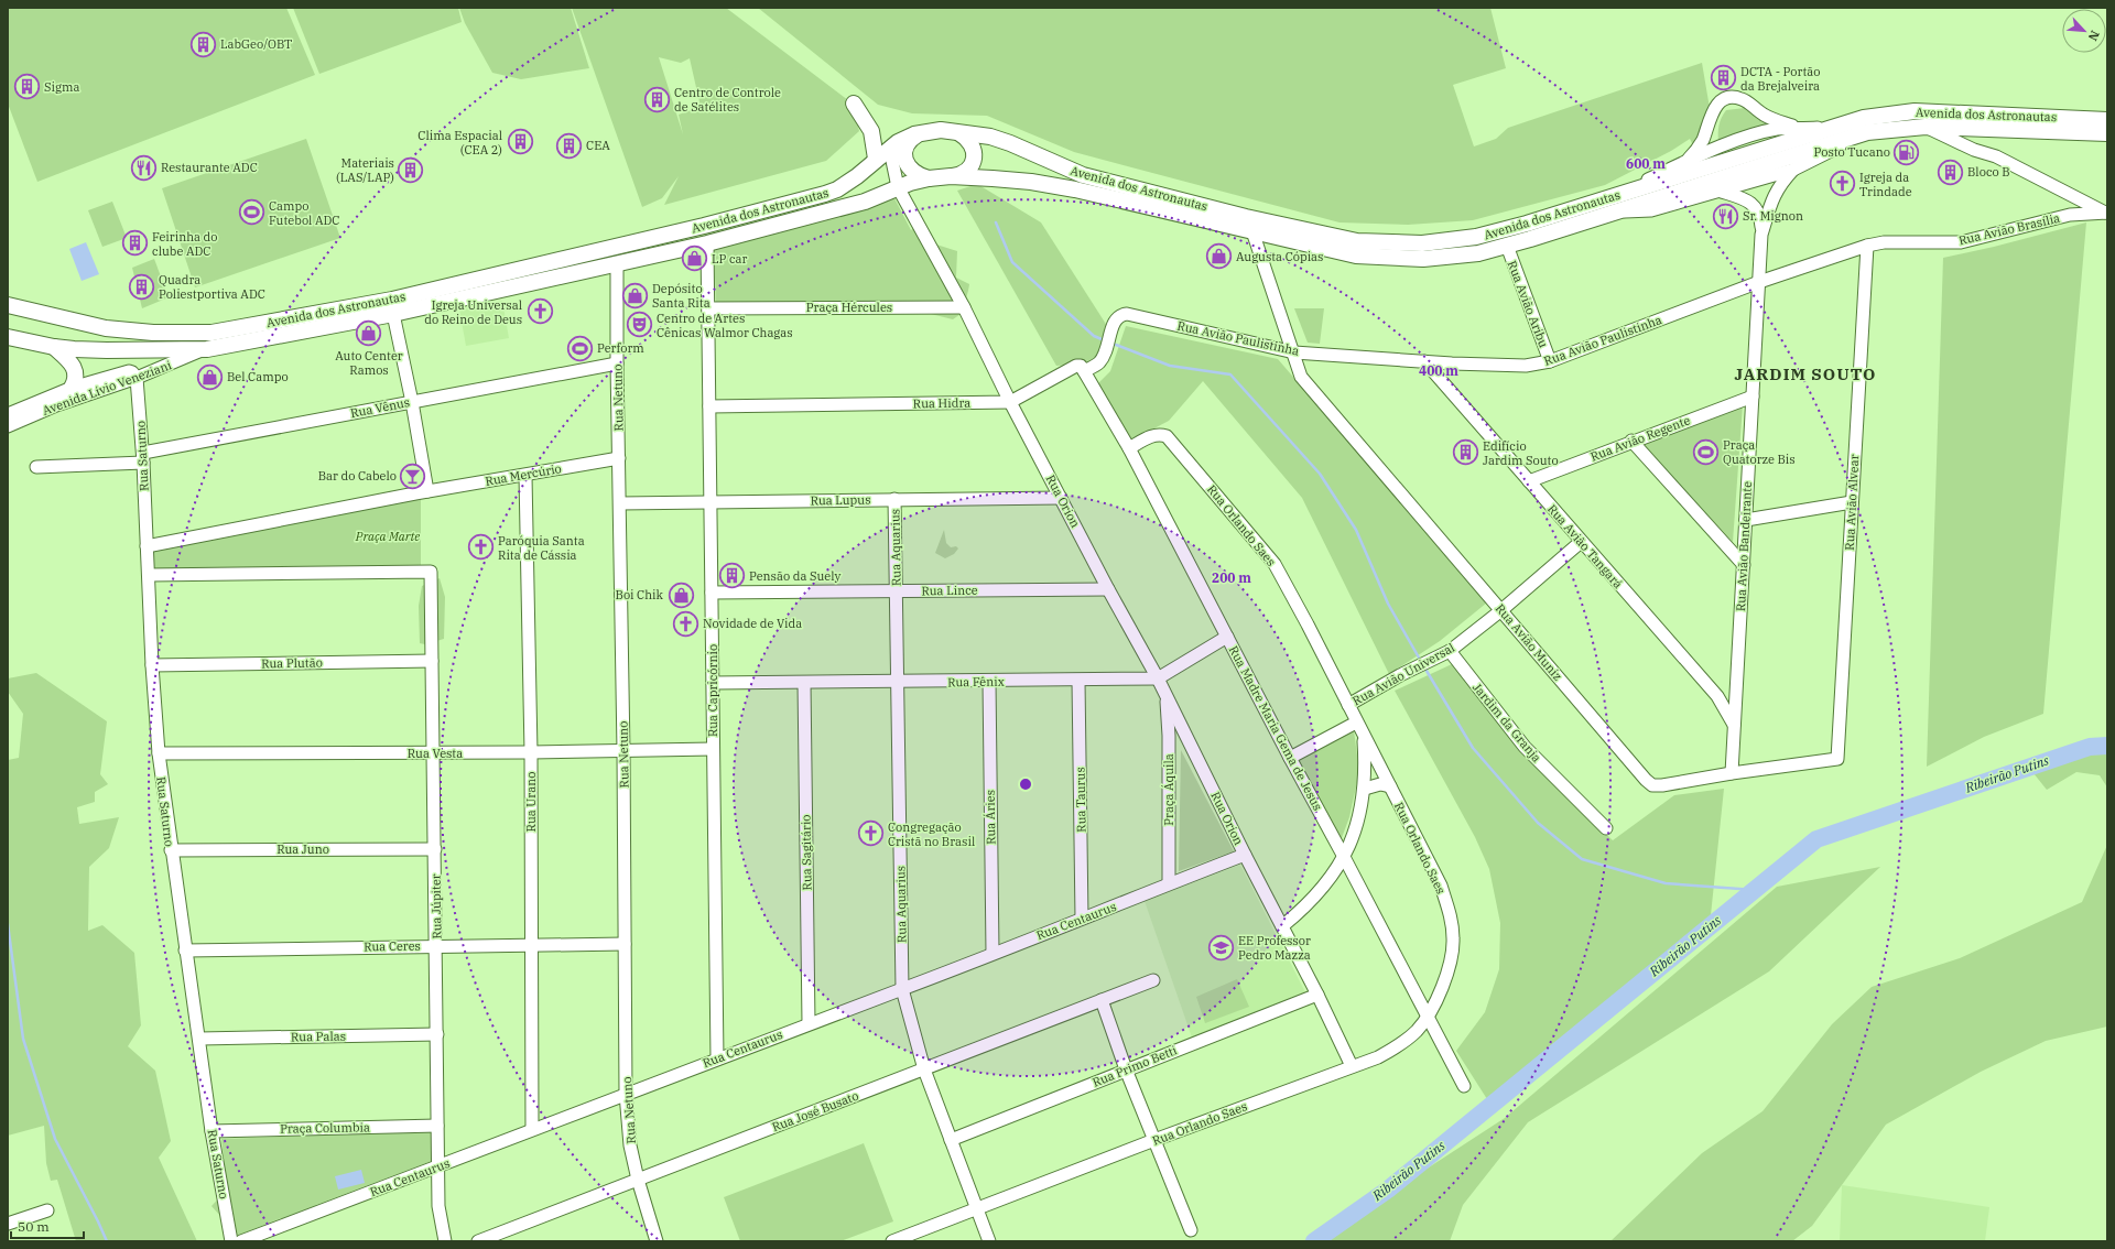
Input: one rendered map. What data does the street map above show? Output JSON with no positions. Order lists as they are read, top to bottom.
{
  "streets": {
    "main road": ["Avenida dos Astronautas"],
    "street": [
      "Rua Avião Brasília",
      "Rua Avião Aribu",
      "Praça Hércules",
      "Rua Avião Paulistinha",
      "Avenida Lívio Veneziani",
      "Rua Netuno",
      "Rua Hidra",
      "Rua Vênus",
      "Rua Avião Regente",
      "Rua Saturno",
      "Rua Mercúrio",
      "Rua Lupus",
      "Rua Orion",
      "Rua Avião Alvear",
      "Rua Orlando Saes",
      "Rua Avião Tangará",
      "Rua Avião Bandeirante",
      "Rua Aquarius",
      "Rua Lince",
      "Rua Avião Muniz",
      "Rua Plutão",
      "Rua Avião Universal",
      "Rua Fênix",
      "Rua Capricórnio",
      "Jardim da Granja",
      "Rua Madre Maria Gema de Jesus",
      "Rua Vesta",
      "Praça Áquila",
      "Rua Taurus",
      "Rua Urano",
      "Rua Áries",
      "Rua Juno",
      "Rua Sagitário",
      "Rua Júpiter",
      "Rua Centaurus",
      "Rua Ceres",
      "Rua Palas",
      "Rua Primo Betti",
      "Rua José Busato",
      "Praça Columbia"
    ]
  },
  "crossings": [
    ["Avenida dos Astronautas", "Rua Avião Aribu"],
    ["Avenida dos Astronautas", "Avenida Lívio Veneziani"],
    ["Avenida dos Astronautas", "Rua Netuno"],
    ["Avenida dos Astronautas", "Rua Orion"],
    ["Avenida dos Astronautas", "Rua Avião Muniz"],
    ["Avenida dos Astronautas", "Rua Capricórnio"],
    ["Rua Avião Brasília", "Rua Avião Paulistinha"],
    ["Rua Avião Brasília", "Rua Avião Alvear"],
    ["Rua Avião Brasília", "Rua Avião Bandeirante"],
    ["Rua Avião Aribu", "Rua Avião Paulistinha"],
    ["Praça Hércules", "Rua Orion"],
    ["Praça Hércules", "Rua Capricórnio"],
    ["Rua Avião Paulistinha", "Rua Hidra"],
    ["Rua Avião Paulistinha", "Rua Avião Tangará"],
    ["Rua Avião Paulistinha", "Rua Avião Bandeirante"],
    ["Rua Avião Paulistinha", "Rua Avião Muniz"],
    ["Rua Avião Paulistinha", "Rua Madre Maria Gema de Jesus"],
    ["Avenida Lívio Veneziani", "Rua Saturno"],
    ["Rua Netuno", "Rua Vênus"],
    ["Rua Netuno", "Rua Mercúrio"],
    ["Rua Netuno", "Rua Lupus"],
    ["Rua Netuno", "Rua Vesta"],
    ["Rua Netuno", "Rua Centaurus"],
    ["Rua Netuno", "Rua Ceres"],
    ["Rua Netuno", "Rua José Busato"],
    ["Rua Hidra", "Rua Orion"],
    ["Rua Hidra", "Rua Capricórnio"],
    ["Rua Hidra", "Rua Madre Maria Gema de Jesus"],
    ["Rua Vênus", "Rua Saturno"],
    ["Rua Avião Regente", "Rua Avião Tangará"],
    ["Rua Avião Regente", "Rua Avião Bandeirante"],
    ["Rua Saturno", "Rua Plutão"],
    ["Rua Saturno", "Rua Vesta"],
    ["Rua Saturno", "Rua Juno"],
    ["Rua Saturno", "Rua Júpiter"],
    ["Rua Saturno", "Rua Ceres"],
    ["Rua Saturno", "Rua Palas"],
    ["Rua Saturno", "Praça Columbia"],
    ["Rua Mercúrio", "Rua Urano"],
    ["Rua Lupus", "Rua Orion"],
    ["Rua Lupus", "Rua Aquarius"],
    ["Rua Lupus", "Rua Capricórnio"],
    ["Rua Orion", "Rua Orlando Saes"],
    ["Rua Orion", "Rua Lince"],
    ["Rua Orion", "Rua Fênix"],
    ["Rua Orion", "Praça Áquila"],
    ["Rua Orion", "Rua Centaurus"],
    ["Rua Orion", "Rua Primo Betti"],
    ["Rua Avião Alvear", "Rua Avião Muniz"],
    ["Rua Orlando Saes", "Rua Aquarius"],
    ["Rua Orlando Saes", "Rua Avião Universal"],
    ["Rua Orlando Saes", "Rua Madre Maria Gema de Jesus"],
    ["Rua Avião Tangará", "Rua Avião Bandeirante"],
    ["Rua Avião Tangará", "Rua Avião Universal"],
    ["Rua Avião Bandeirante", "Rua Avião Muniz"],
    ["Rua Aquarius", "Rua Lince"],
    ["Rua Aquarius", "Rua Fênix"],
    ["Rua Aquarius", "Rua Centaurus"],
    ["Rua Aquarius", "Rua Primo Betti"],
    ["Rua Aquarius", "Rua José Busato"],
    ["Rua Lince", "Rua Capricórnio"],
    ["Rua Avião Muniz", "Rua Avião Universal"],
    ["Rua Plutão", "Rua Júpiter"],
    ["Rua Avião Universal", "Jardim da Granja"],
    ["Rua Fênix", "Rua Capricórnio"],
    ["Rua Fênix", "Rua Madre Maria Gema de Jesus"],
    ["Rua Fênix", "Rua Taurus"],
    ["Rua Fênix", "Rua Áries"],
    ["Rua Fênix", "Rua Sagitário"],
    ["Rua Capricórnio", "Rua Vesta"],
    ["Rua Capricórnio", "Rua Centaurus"],
    ["Rua Vesta", "Rua Urano"],
    ["Rua Vesta", "Rua Júpiter"],
    ["Praça Áquila", "Rua Centaurus"],
    ["Rua Taurus", "Rua Centaurus"],
    ["Rua Urano", "Rua Centaurus"],
    ["Rua Urano", "Rua Ceres"],
    ["Rua Áries", "Rua Centaurus"],
    ["Rua Juno", "Rua Júpiter"],
    ["Rua Sagitário", "Rua Centaurus"],
    ["Rua Júpiter", "Rua Centaurus"],
    ["Rua Júpiter", "Rua Ceres"],
    ["Rua Júpiter", "Rua Palas"],
    ["Rua Júpiter", "Praça Columbia"]
  ],
  "districts": ["JARDIM SOUTO"],
  "water": ["Ribeirão Putins"],
  "parks": ["Praça Marte"],
  "places": {
    "building": [
      "LabGeo/OBT",
      "DCTA - Portão da Brejalveira",
      "Sigma",
      "Centro de Controle de Satélites",
      "Clima Espacial (CEA 2)",
      "CEA",
      "Materiais (LAS/LAP)",
      "Bloco B",
      "Feirinha do clube ADC",
      "Quadra Poliestportiva ADC",
      "Edifício Jardim Souto",
      "Pensão da Suely"
    ],
    "fuel station": ["Posto Tucano"],
    "restaurant": ["Restaurante ADC", "Sr. Mignon"],
    "church": [
      "Igreja da Trindade",
      "Igreja Universal do Reino de Deus",
      "Paróquia Santa Rita de Cássia",
      "Novidade de Vida",
      "Congregação Cristã no Brasil"
    ],
    "sports": ["Campo Futebol ADC", "Perform", "Praça Quatorze Bis"],
    "shop": [
      "Augusta Cópias",
      "LP car",
      "Depósito Santa Rita",
      "Auto Center Ramos",
      "Bel Campo",
      "Boi Chik"
    ],
    "theatre": ["Centro de Artes Cênicas Walmor Chagas"],
    "bar": ["Bar do Cabelo"],
    "school or university": ["EE Professor Pedro Mazza"]
  },
  "scale_bar": "50 m",
  "north": "bottom right",
  "rings": ["600 m", "400 m", "200 m"]
}
